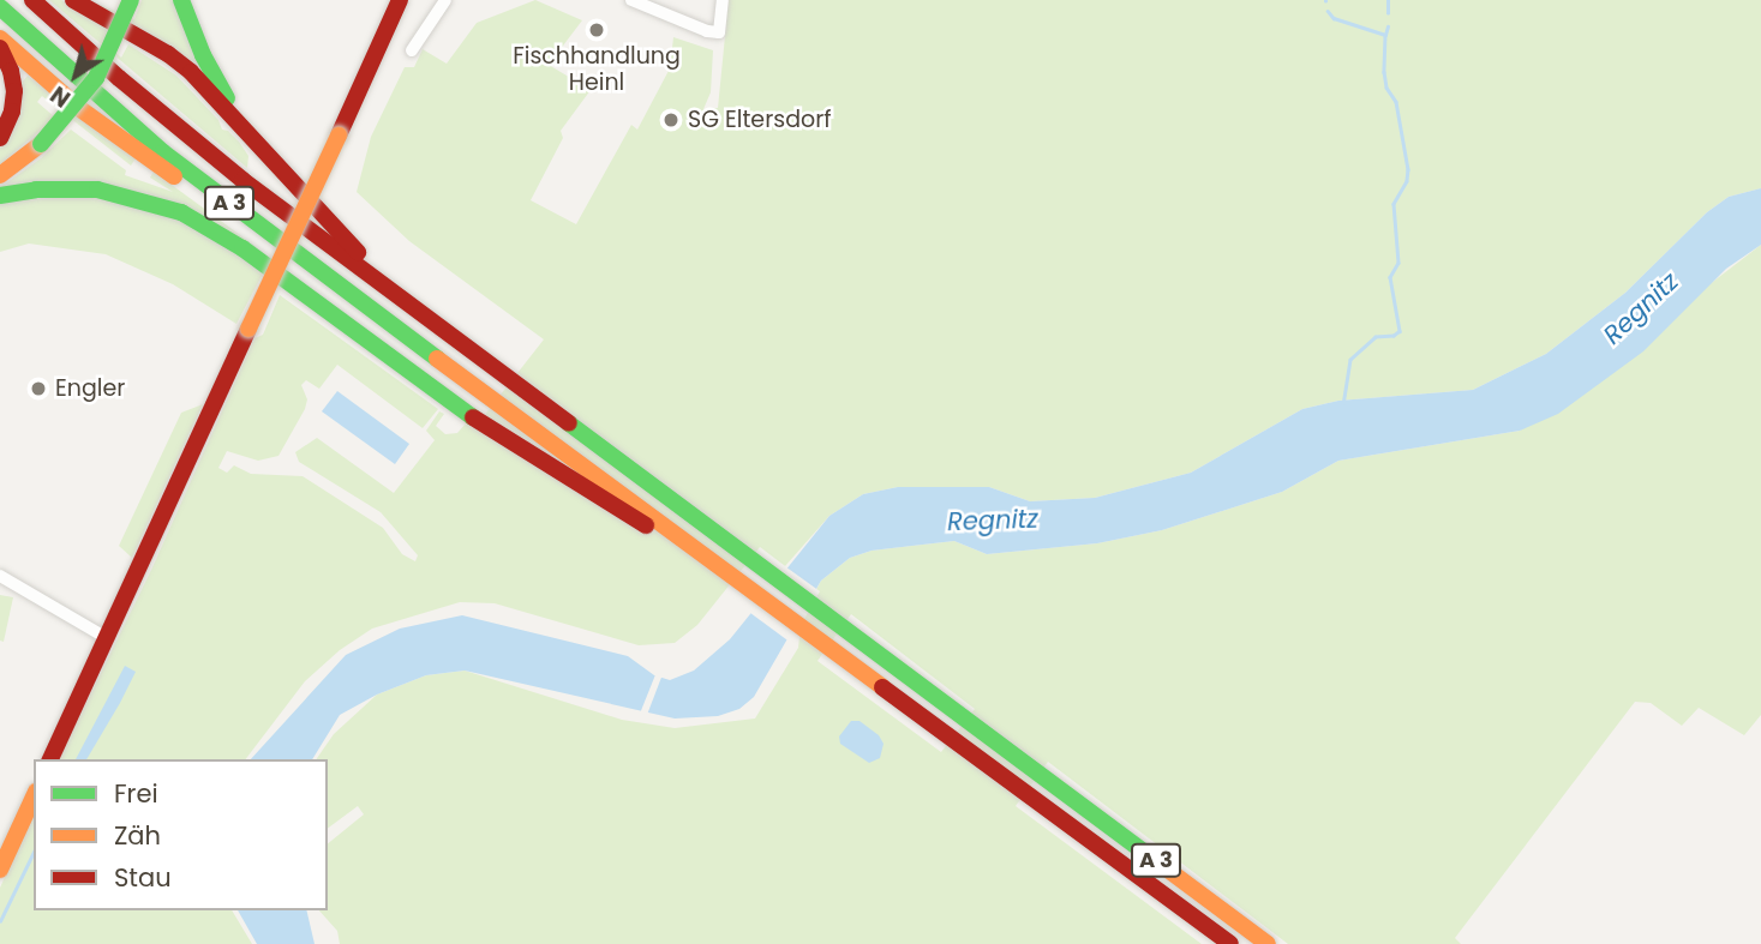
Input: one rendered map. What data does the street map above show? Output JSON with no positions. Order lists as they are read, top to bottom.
{
  "streets": {
    "main road": ["A 3"]
  },
  "water": ["Regnitz"],
  "places": ["Fischhandlung Heinl", "SG Eltersdorf", "Engler"],
  "legend": ["Frei", "Zäh", "Stau"],
  "north": "bottom left"
}
